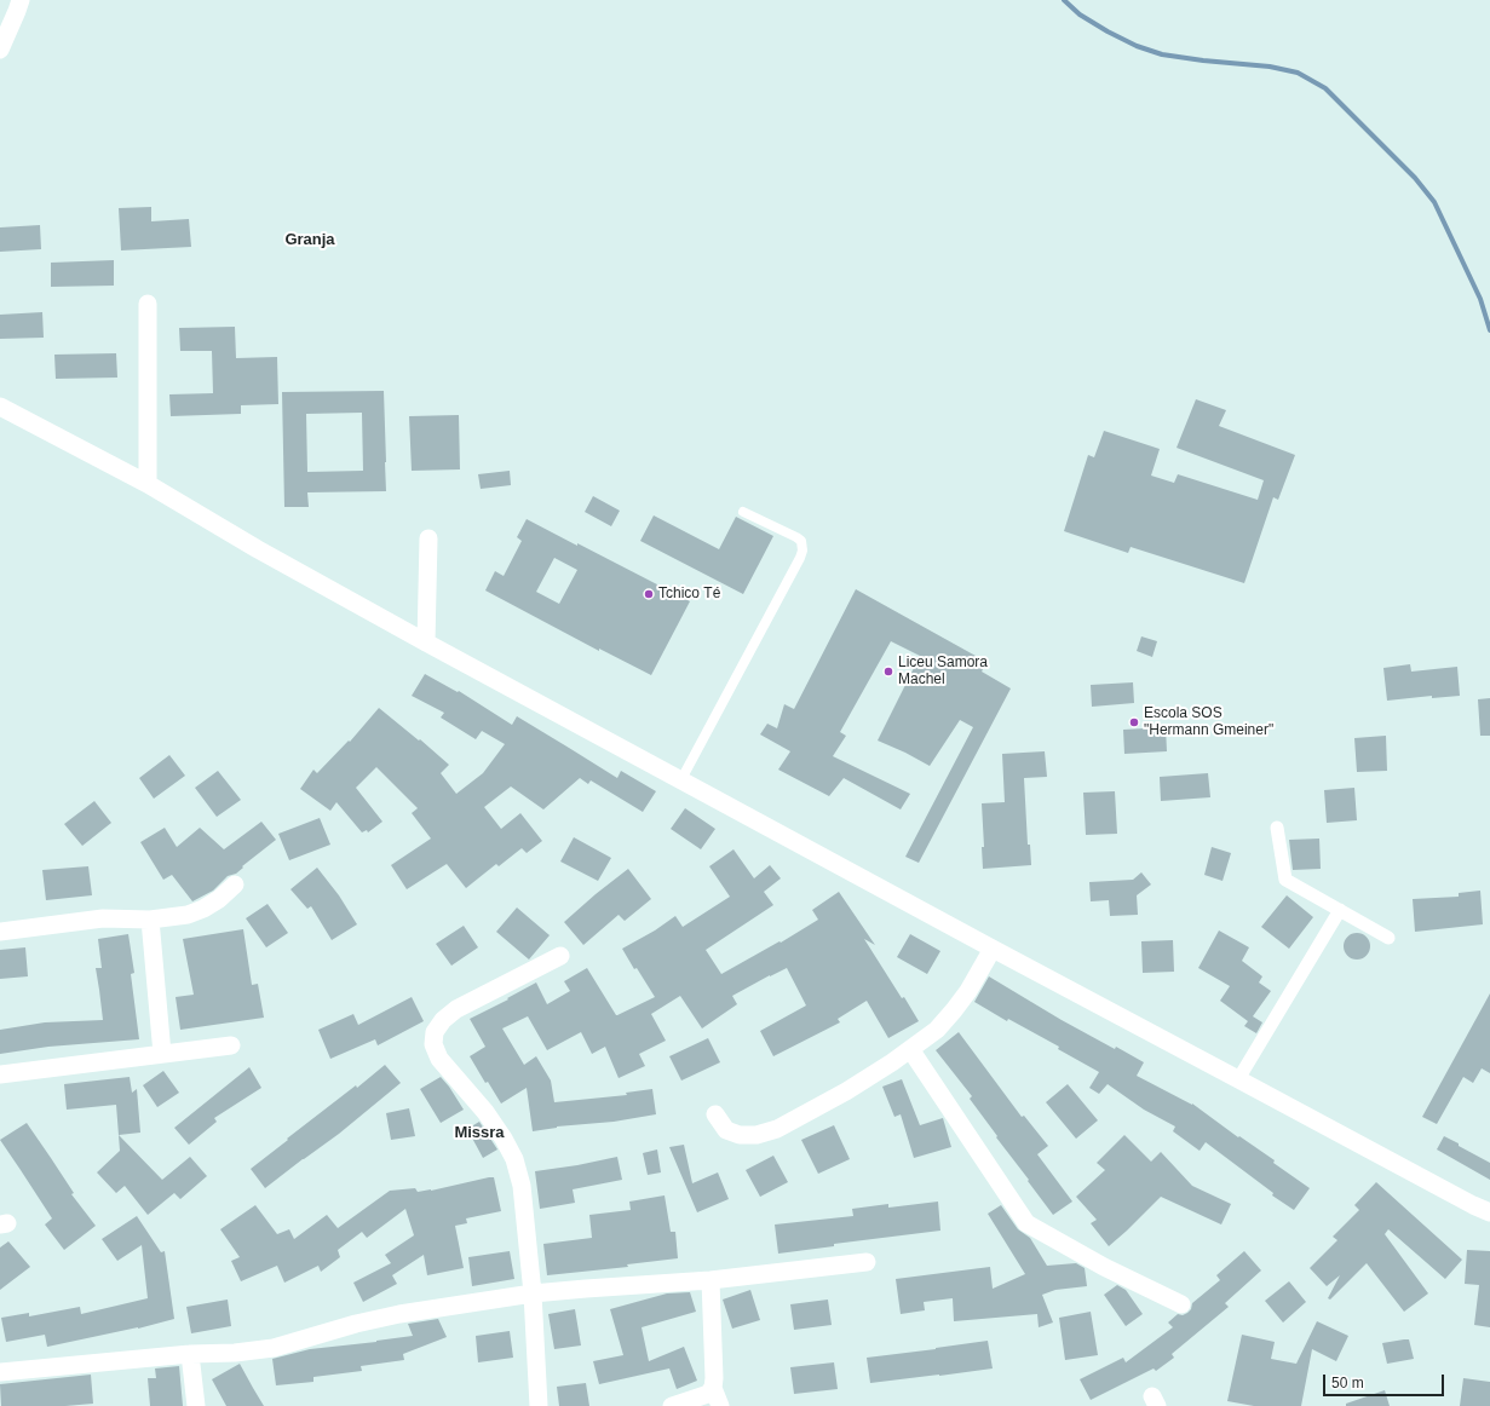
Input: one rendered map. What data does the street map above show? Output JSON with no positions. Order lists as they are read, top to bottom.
{
  "districts": ["Granja", "Missra"],
  "places": ["Tchico Té", "Liceu Samora Machel", "Escola SOS \"Hermann Gmeiner\""],
  "scale_bar": "50 m"
}
